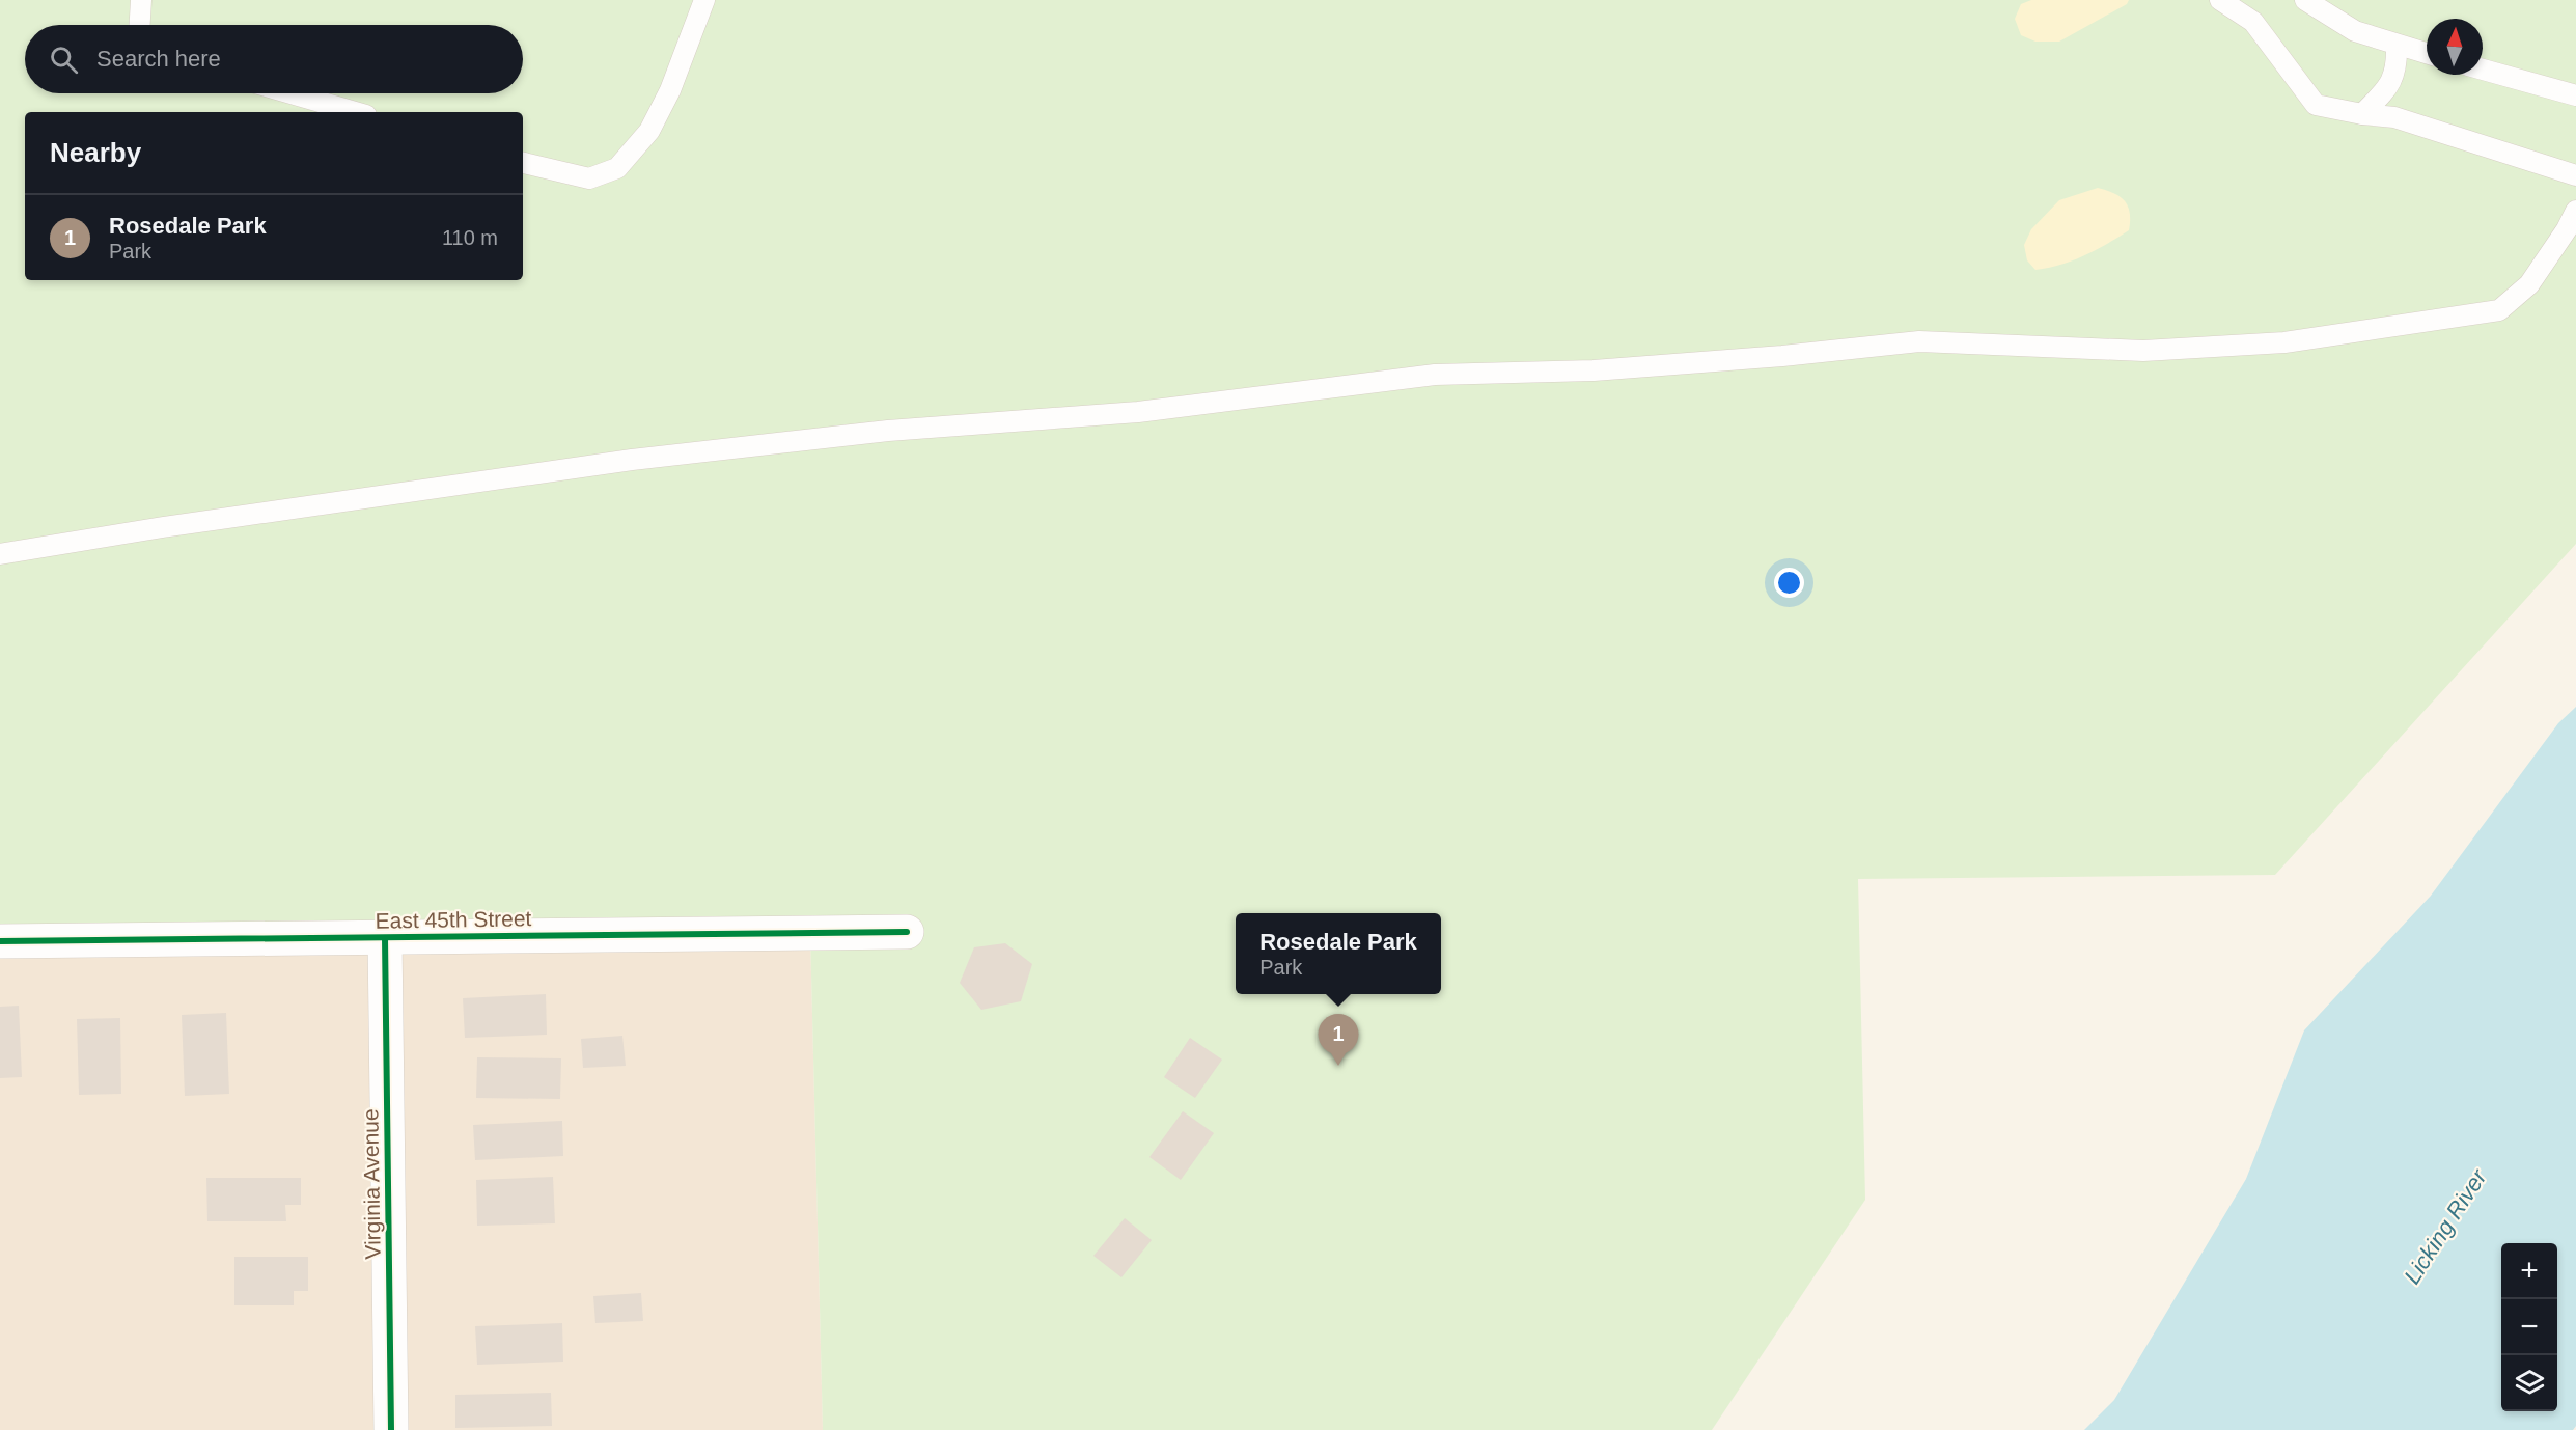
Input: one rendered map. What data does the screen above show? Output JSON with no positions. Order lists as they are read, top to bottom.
{
  "streets": {
    "street": ["East 45th Street", "Virginia Avenue"]
  },
  "crossings": [
    ["East 45th Street", "Virginia Avenue"]
  ],
  "water": ["Licking River"],
  "north": "top",
  "page": {
    "search": "Search here",
    "heading": "Nearby",
    "list": [
      {
        "mark": "1",
        "name": "Rosedale Park",
        "note": "Park",
        "value": "110 m"
      }
    ],
    "popup": ["Rosedale Park", "Park"],
    "pins": "1",
    "map_buttons": ["+", "−"]
  }
}
